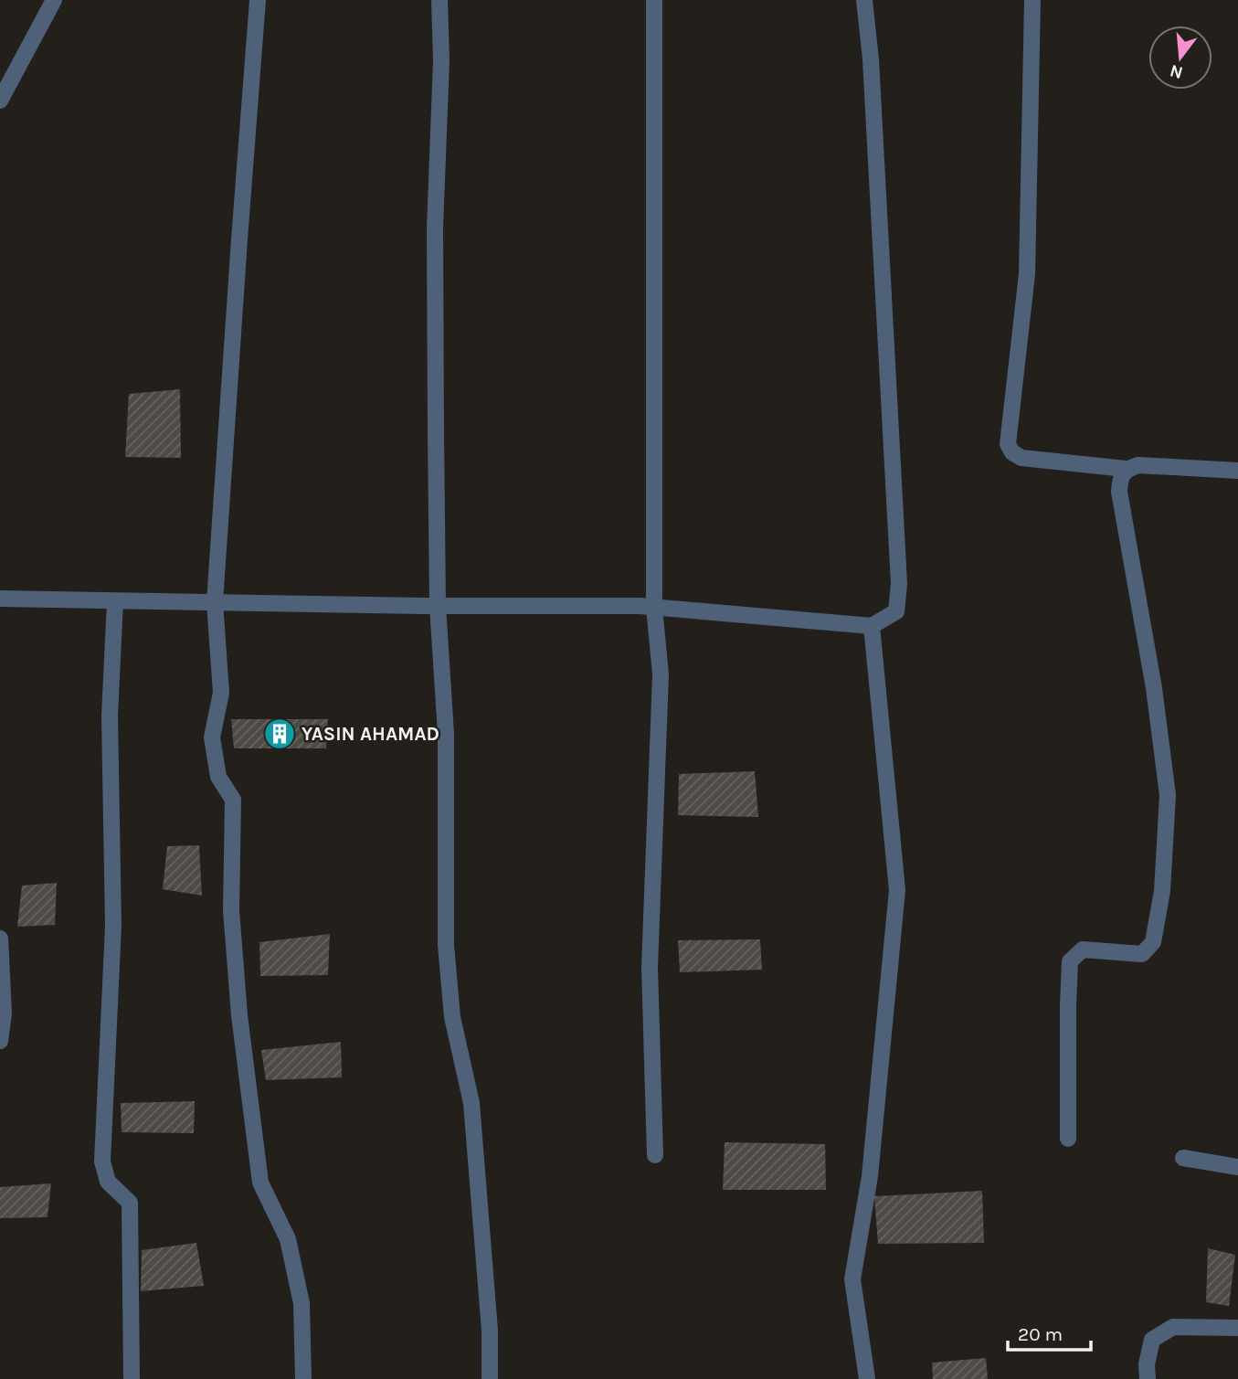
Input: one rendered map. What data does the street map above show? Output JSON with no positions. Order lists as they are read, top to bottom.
{
  "places": {
    "building": ["YASIN AHAMAD"]
  },
  "scale_bar": "20 m",
  "north": "bottom"
}
